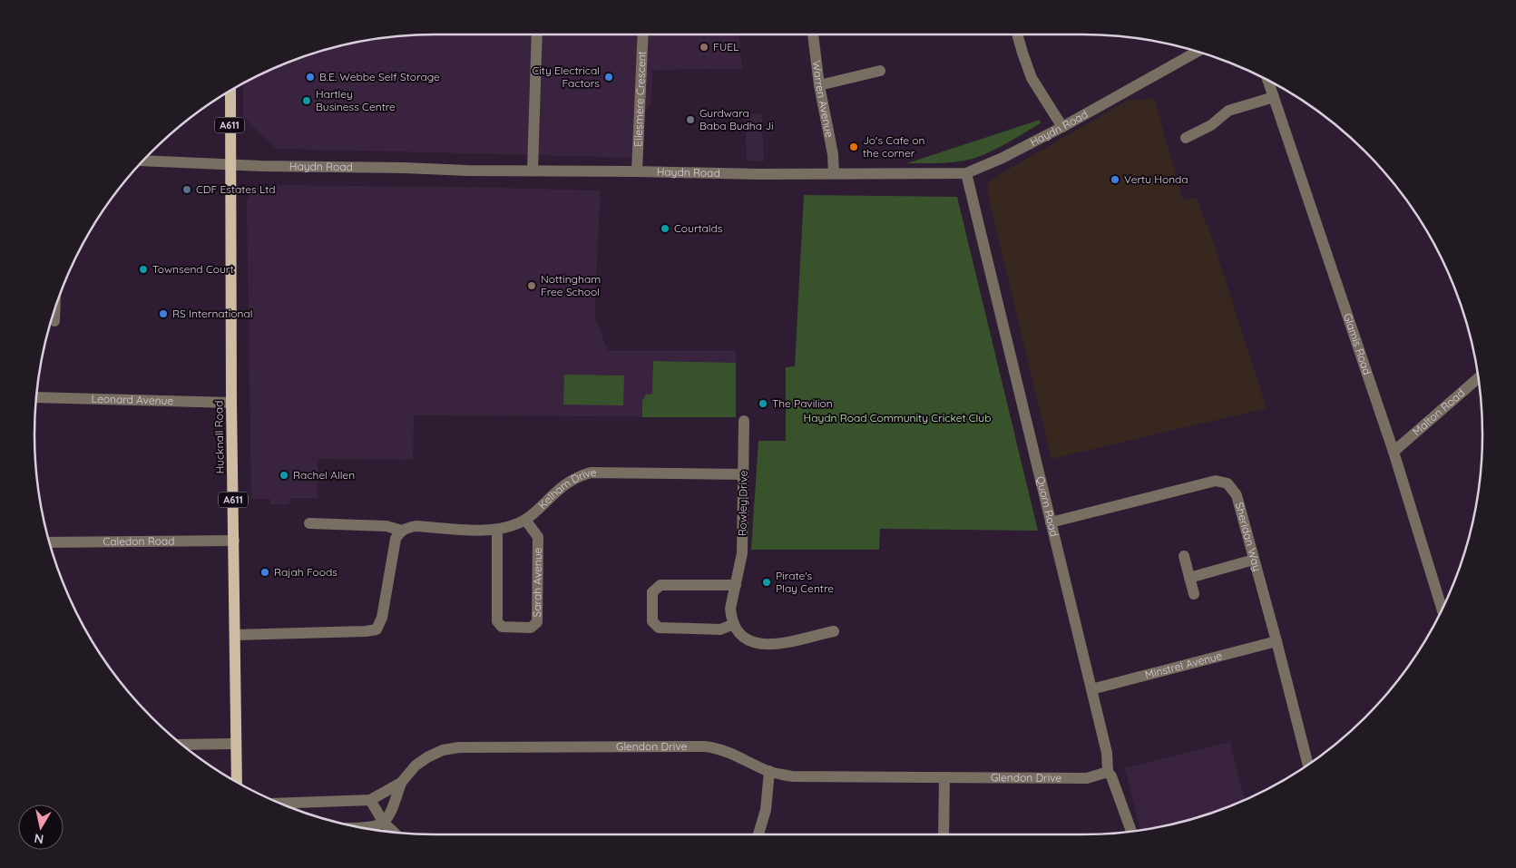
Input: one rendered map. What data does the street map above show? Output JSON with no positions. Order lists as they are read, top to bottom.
{
  "streets": {
    "main road": ["A611", "Hucknall Road"],
    "street": [
      "Ellesmere Crescent",
      "Warren Avenue",
      "Haydn Road",
      "Glamis Road",
      "Leonard Avenue",
      "Malton Road",
      "Kelham Drive",
      "Rowley Drive",
      "Quorn Road",
      "Sheridan Way",
      "Caledon Road",
      "Sarah Avenue",
      "Minstrel Avenue",
      "Glendon Drive"
    ]
  },
  "crossings": [
    ["Ellesmere Crescent", "Haydn Road"],
    ["Warren Avenue", "Haydn Road"],
    ["Haydn Road", "Hucknall Road"],
    ["Haydn Road", "Quorn Road"],
    ["Glamis Road", "Malton Road"],
    ["Leonard Avenue", "Hucknall Road"],
    ["Hucknall Road", "Caledon Road"],
    ["Kelham Drive", "Rowley Drive"],
    ["Kelham Drive", "Sarah Avenue"],
    ["Quorn Road", "Sheridan Way"],
    ["Quorn Road", "Minstrel Avenue"],
    ["Quorn Road", "Glendon Drive"],
    ["Sheridan Way", "Minstrel Avenue"]
  ],
  "parks": ["Haydn Road Community Cricket Club"],
  "places": [
    "FUEL",
    "B.E. Webbe Self Storage",
    "City Electrical Factors",
    "Hartley Business Centre",
    "Gurdwara Baba Budha Ji",
    "Jo's Cafe on the corner",
    "Vertu Honda",
    "CDF Estates Ltd",
    "Courtalds",
    "Townsend Court",
    "Nottingham Free School",
    "RS International",
    "The Pavilion",
    "Rachel Allen",
    "Rajah Foods",
    "Pirate's Play Centre"
  ],
  "north": "bottom"
}
